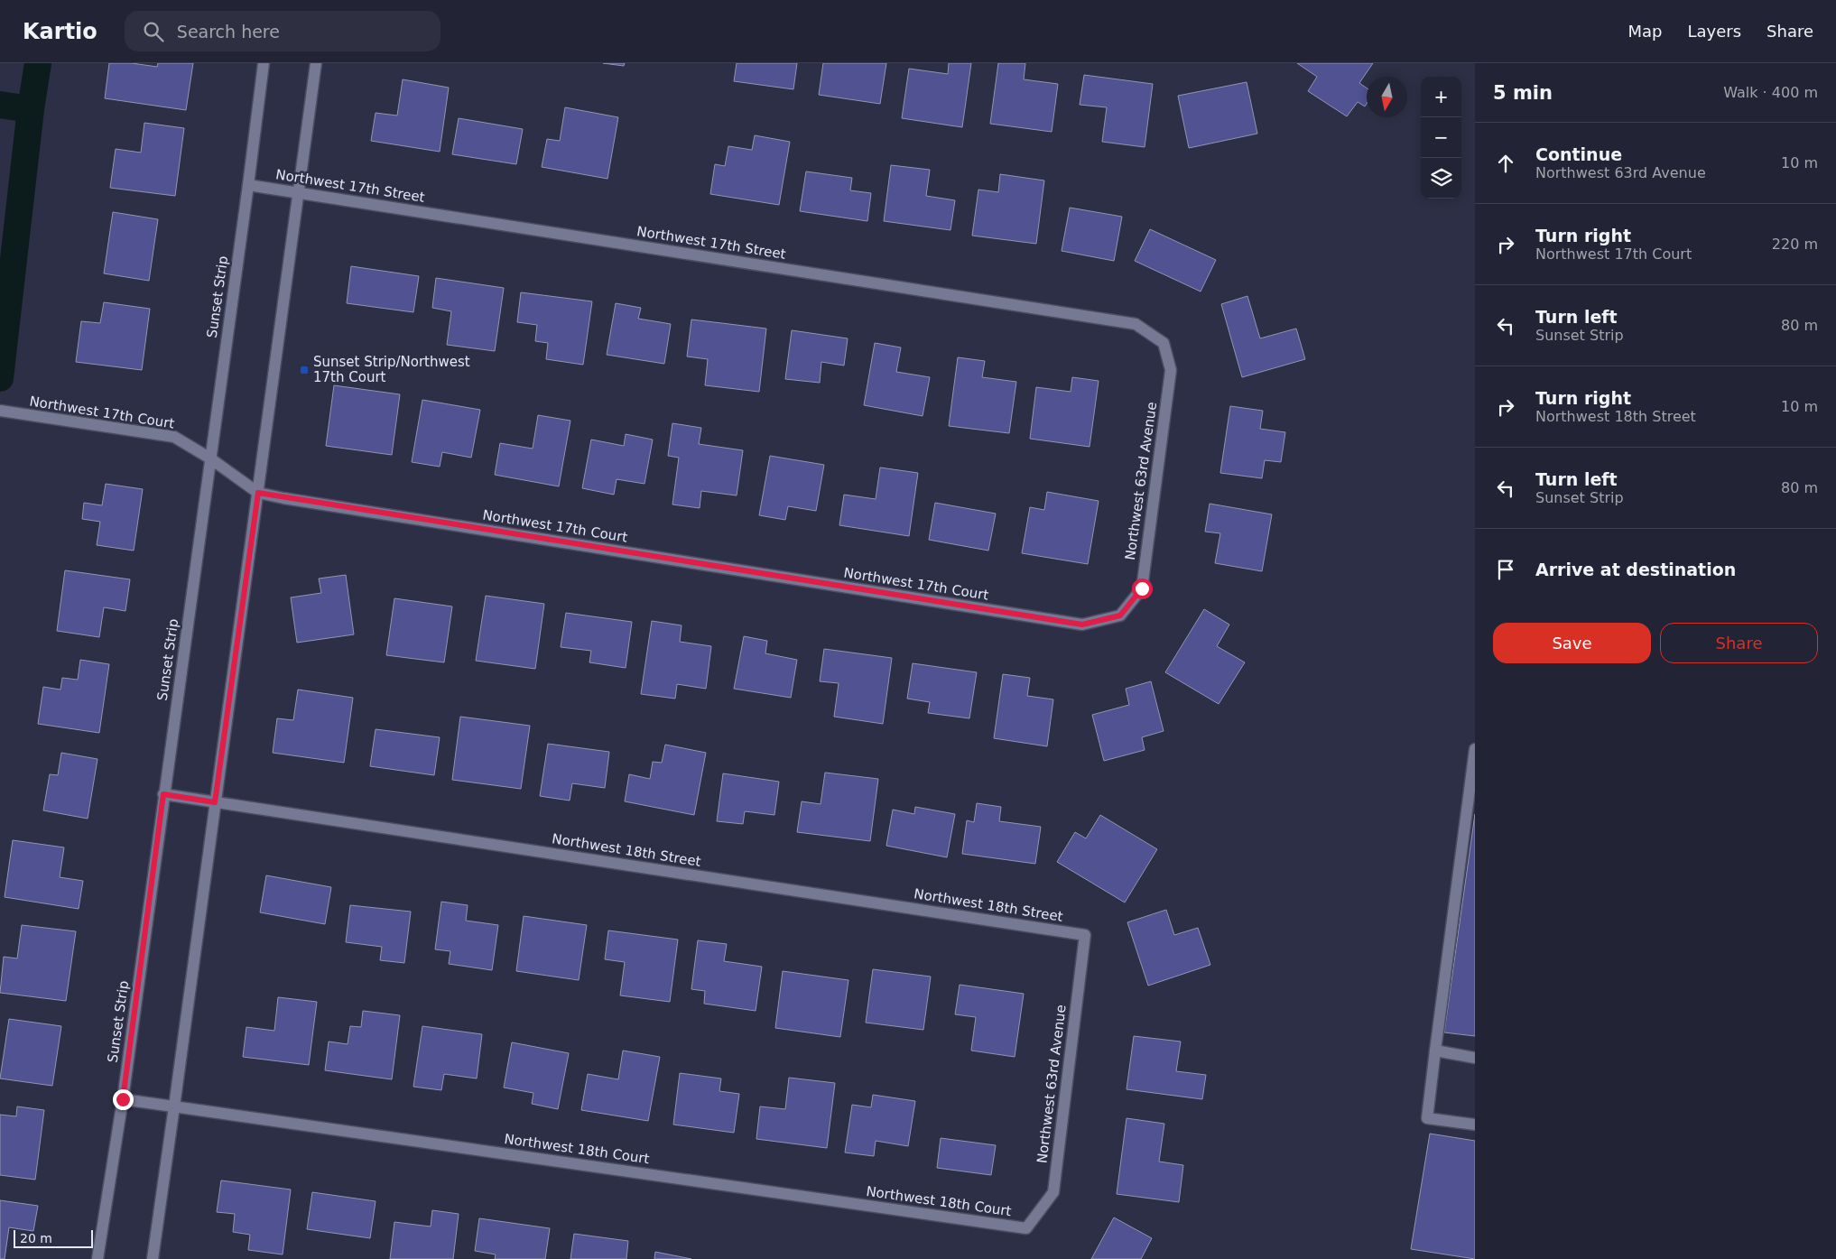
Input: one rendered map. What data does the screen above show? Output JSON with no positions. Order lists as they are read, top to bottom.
{
  "streets": {
    "street": [
      "Northwest 17th Street",
      "Sunset Strip",
      "Northwest 17th Court",
      "Northwest 63rd Avenue",
      "Northwest 18th Street",
      "Northwest 18th Court"
    ]
  },
  "crossings": [
    ["Northwest 17th Street", "Sunset Strip"],
    ["Northwest 17th Street", "Northwest 63rd Avenue"],
    ["Sunset Strip", "Northwest 17th Court"],
    ["Sunset Strip", "Northwest 18th Street"],
    ["Sunset Strip", "Northwest 18th Court"],
    ["Northwest 17th Court", "Northwest 63rd Avenue"],
    ["Northwest 63rd Avenue", "Northwest 18th Street"],
    ["Northwest 63rd Avenue", "Northwest 18th Court"]
  ],
  "places": {
    "transit": ["Sunset Strip/Northwest 17th Court"]
  },
  "scale_bar": "20 m",
  "north": "bottom",
  "page": {
    "header": "Kartio",
    "search": "Search here",
    "nav": ["Map", "Layers", "Share"],
    "heading": ["5 min", "Walk · 400 m"],
    "map_buttons": ["+", "−"],
    "list": [
      ["Continue", "Northwest 63rd Avenue", "10 m"],
      ["Turn right", "Northwest 17th Court", "220 m"],
      ["Turn left", "Sunset Strip", "80 m"],
      ["Turn right", "Northwest 18th Street", "10 m"],
      ["Turn left", "Sunset Strip", "80 m"],
      "Arrive at destination"
    ],
    "buttons": ["Save", "Share"],
    "scale": "20 m"
  }
}
